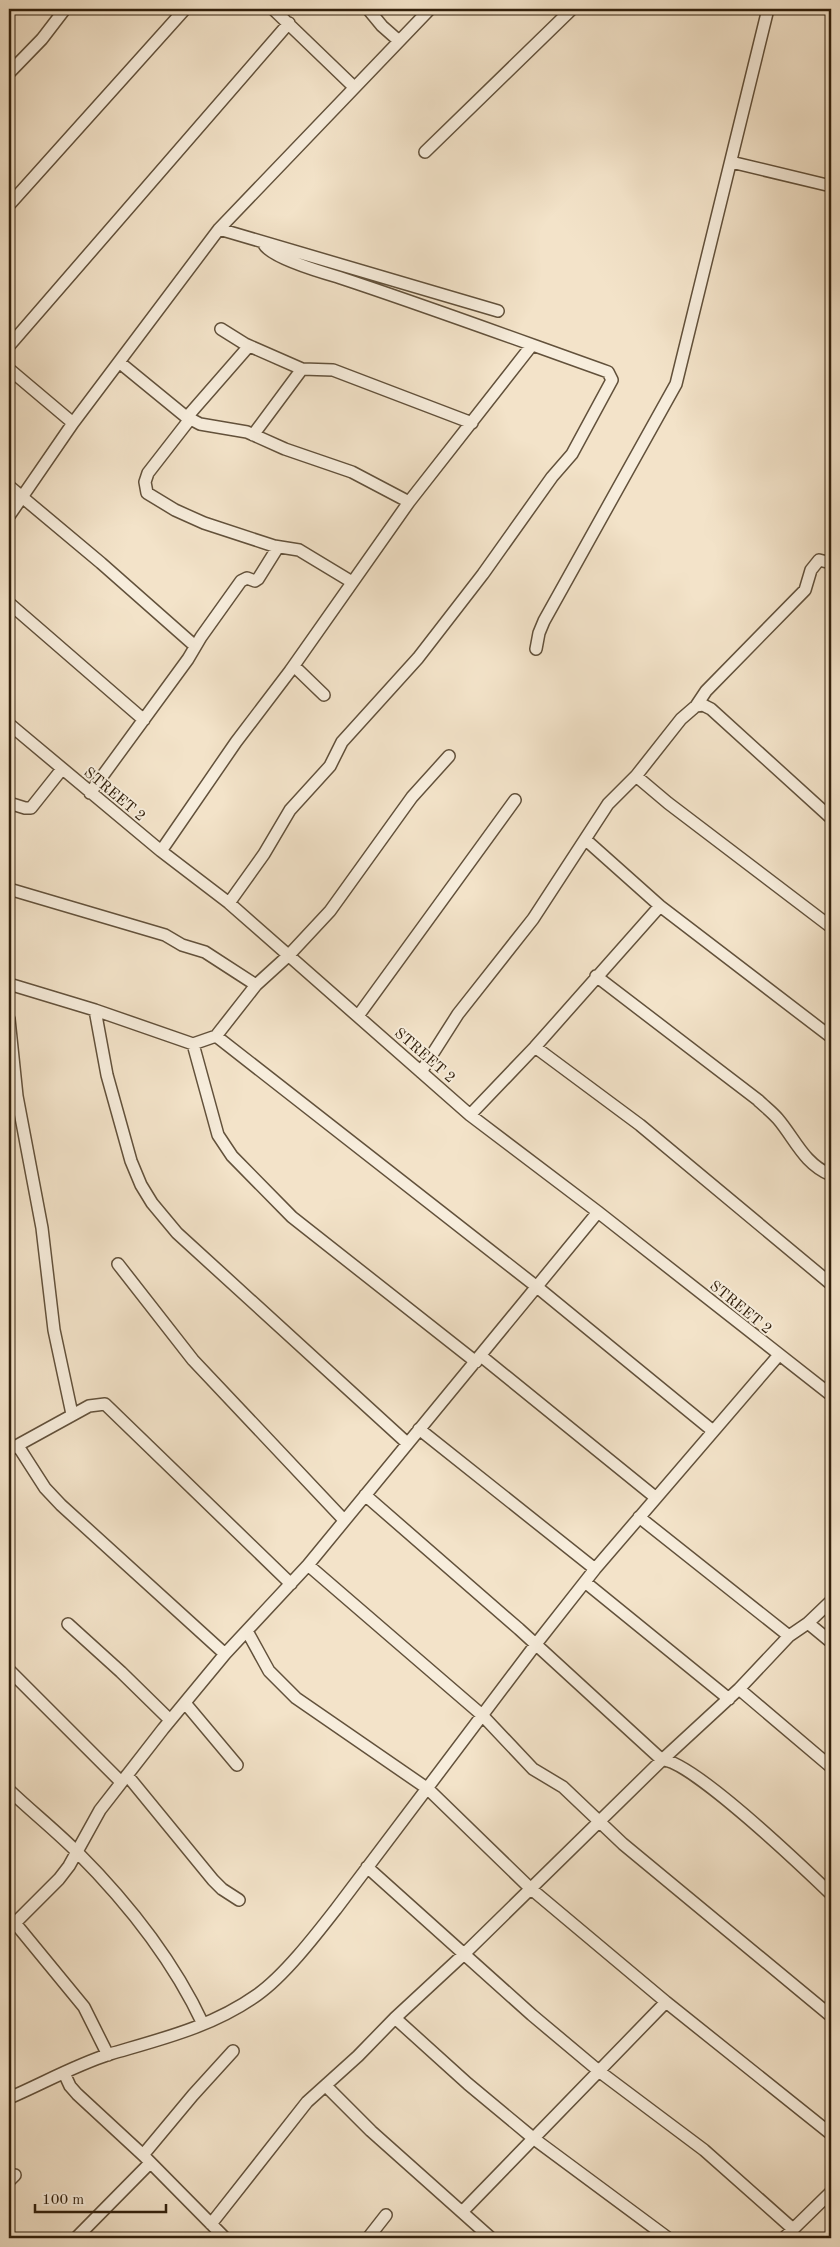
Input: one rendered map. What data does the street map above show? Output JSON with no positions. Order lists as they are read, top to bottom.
{
  "streets": {
    "street": ["STREET 2"]
  },
  "scale_bar": "100 m"
}
